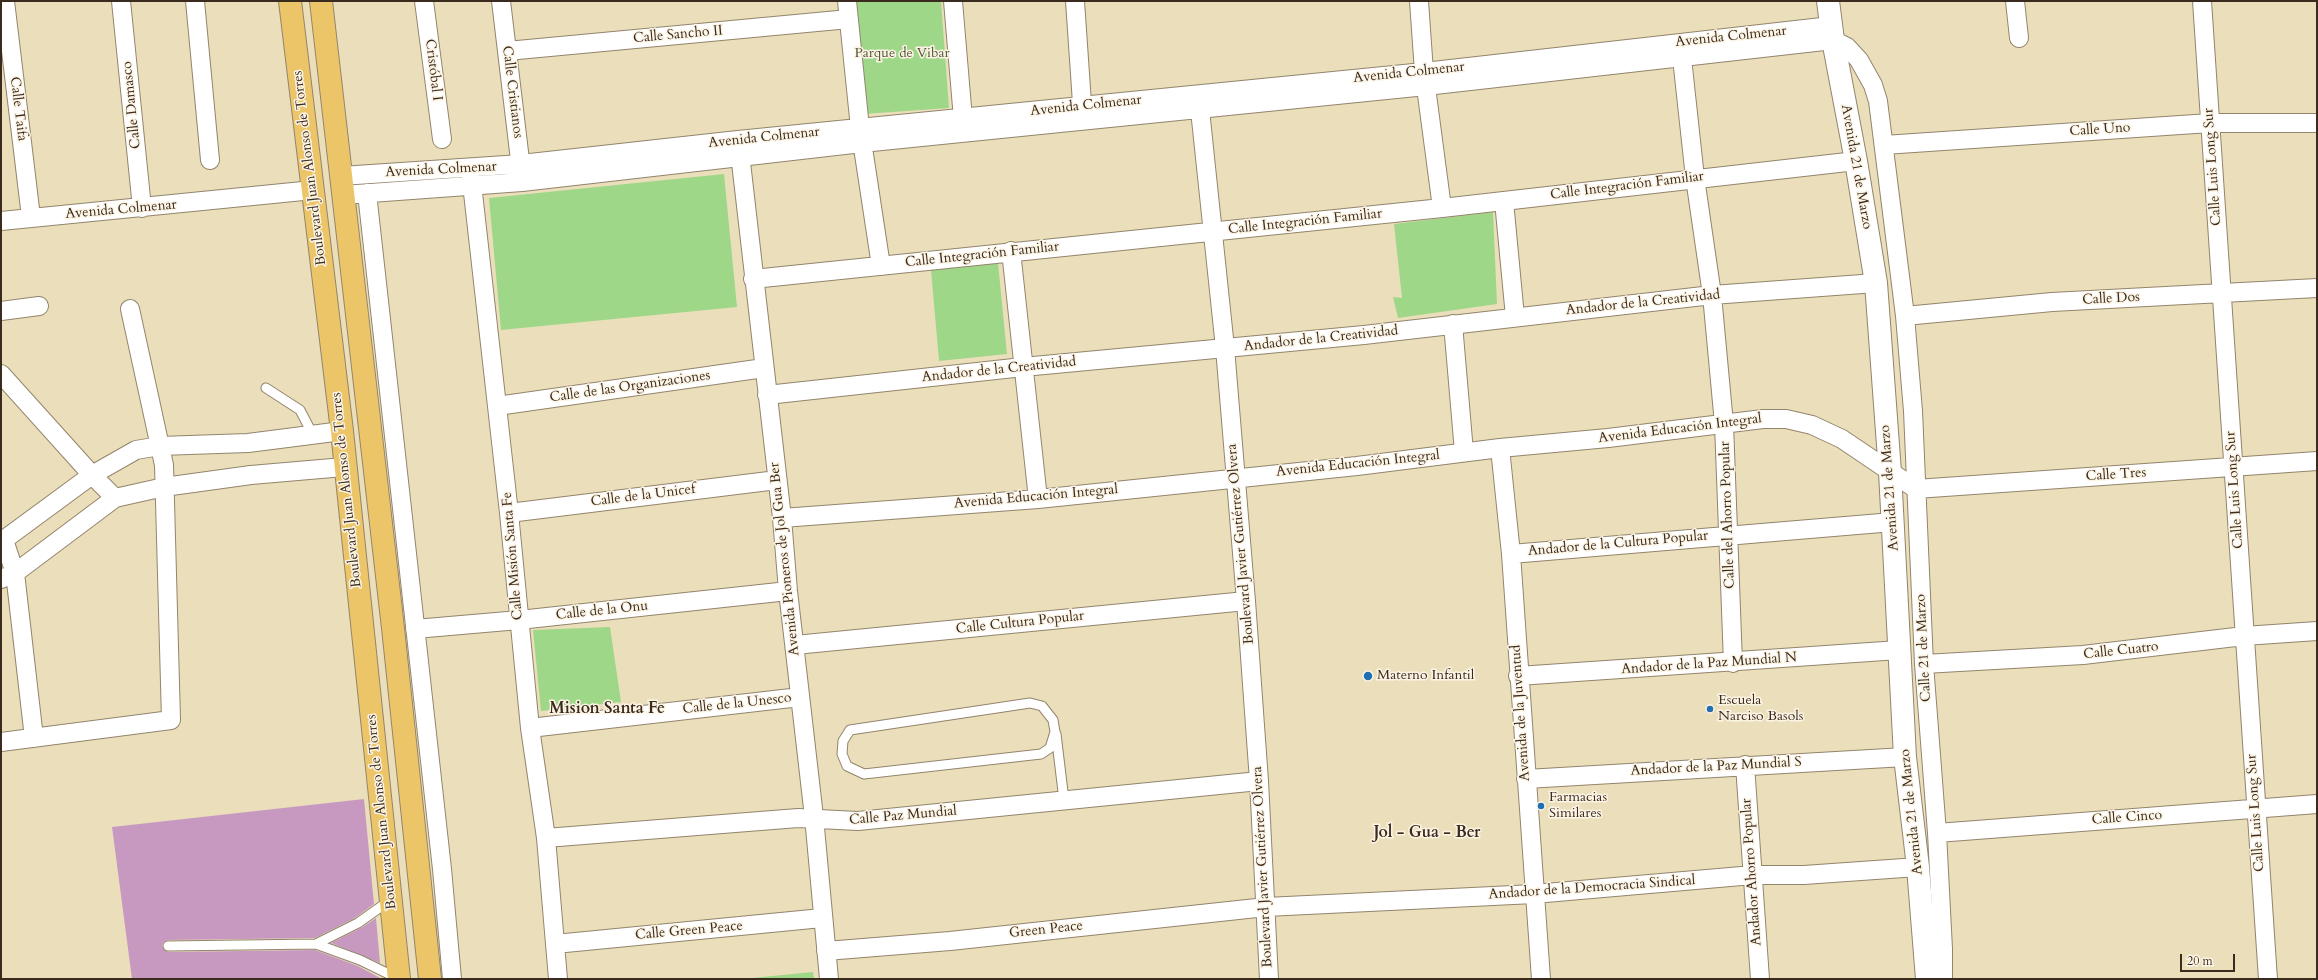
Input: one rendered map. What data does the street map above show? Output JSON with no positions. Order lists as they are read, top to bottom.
{
  "streets": {
    "main road": ["Boulevard Juan Alonso de Torres"],
    "street": [
      "Calle Sancho II",
      "Avenida Colmenar",
      "Cristóbal I",
      "Calle Cristianos",
      "Calle Damasco",
      "Calle Taifa",
      "Calle Uno",
      "Avenida 21 de Marzo",
      "Calle Luis Long Sur",
      "Calle Integración Familiar",
      "Calle Dos",
      "Andador de la Creatividad",
      "Calle de las Organizaciones",
      "Avenida Educación Integral",
      "Calle Tres",
      "Calle de la Unicef",
      "Calle del Ahorro Popular",
      "Boulevard Javier Gutiérrez Olvera",
      "Andador de la Cultura Popular",
      "Calle Misión Santa Fe",
      "Avenida Pioneros de Jol Gua Ber",
      "Calle de la Onu",
      "Calle Cultura Popular",
      "Calle 21 de Marzo",
      "Calle Cuatro",
      "Andador de la Paz Mundial N",
      "Calle de la Unesco",
      "Avenida de la Juventud",
      "Andador de la Paz Mundial S",
      "Calle Paz Mundial",
      "Calle Cinco",
      "Andador Ahorro Popular",
      "Andador de la Democracia Sindical",
      "Green Peace",
      "Calle Green Peace"
    ]
  },
  "crossings": [
    ["Calle Sancho II", "Calle Cristianos"],
    ["Avenida Colmenar", "Calle Cristianos"],
    ["Avenida Colmenar", "Calle Damasco"],
    ["Avenida Colmenar", "Calle Taifa"],
    ["Avenida Colmenar", "Avenida 21 de Marzo"],
    ["Avenida Colmenar", "Boulevard Juan Alonso de Torres"],
    ["Avenida Colmenar", "Calle del Ahorro Popular"],
    ["Avenida Colmenar", "Boulevard Javier Gutiérrez Olvera"],
    ["Avenida Colmenar", "Calle Misión Santa Fe"],
    ["Avenida Colmenar", "Avenida Pioneros de Jol Gua Ber"],
    ["Avenida Colmenar", "Calle 21 de Marzo"],
    ["Calle Uno", "Calle Luis Long Sur"],
    ["Calle Uno", "Calle 21 de Marzo"],
    ["Avenida 21 de Marzo", "Calle Integración Familiar"],
    ["Avenida 21 de Marzo", "Andador de la Creatividad"],
    ["Avenida 21 de Marzo", "Avenida Educación Integral"],
    ["Avenida 21 de Marzo", "Andador de la Cultura Popular"],
    ["Avenida 21 de Marzo", "Calle 21 de Marzo"],
    ["Avenida 21 de Marzo", "Andador de la Paz Mundial N"],
    ["Avenida 21 de Marzo", "Andador de la Paz Mundial S"],
    ["Avenida 21 de Marzo", "Andador de la Democracia Sindical"],
    ["Calle Luis Long Sur", "Calle Dos"],
    ["Calle Luis Long Sur", "Calle Tres"],
    ["Calle Luis Long Sur", "Calle Cuatro"],
    ["Calle Luis Long Sur", "Calle Cinco"],
    ["Calle Integración Familiar", "Calle del Ahorro Popular"],
    ["Calle Integración Familiar", "Boulevard Javier Gutiérrez Olvera"],
    ["Calle Integración Familiar", "Avenida Pioneros de Jol Gua Ber"],
    ["Calle Dos", "Calle 21 de Marzo"],
    ["Andador de la Creatividad", "Calle del Ahorro Popular"],
    ["Andador de la Creatividad", "Boulevard Javier Gutiérrez Olvera"],
    ["Andador de la Creatividad", "Avenida Pioneros de Jol Gua Ber"],
    ["Calle de las Organizaciones", "Calle Misión Santa Fe"],
    ["Calle de las Organizaciones", "Avenida Pioneros de Jol Gua Ber"],
    ["Avenida Educación Integral", "Calle Tres"],
    ["Avenida Educación Integral", "Calle del Ahorro Popular"],
    ["Avenida Educación Integral", "Boulevard Javier Gutiérrez Olvera"],
    ["Avenida Educación Integral", "Avenida Pioneros de Jol Gua Ber"],
    ["Avenida Educación Integral", "Calle 21 de Marzo"],
    ["Avenida Educación Integral", "Avenida de la Juventud"],
    ["Calle Tres", "Calle 21 de Marzo"],
    ["Calle de la Unicef", "Calle Misión Santa Fe"],
    ["Calle de la Unicef", "Avenida Pioneros de Jol Gua Ber"],
    ["Calle del Ahorro Popular", "Andador de la Cultura Popular"],
    ["Calle del Ahorro Popular", "Andador de la Paz Mundial N"],
    ["Boulevard Javier Gutiérrez Olvera", "Calle Cultura Popular"],
    ["Boulevard Javier Gutiérrez Olvera", "Calle Paz Mundial"],
    ["Boulevard Javier Gutiérrez Olvera", "Andador de la Democracia Sindical"],
    ["Boulevard Javier Gutiérrez Olvera", "Green Peace"],
    ["Andador de la Cultura Popular", "Avenida de la Juventud"],
    ["Calle Misión Santa Fe", "Calle de la Onu"],
    ["Calle Misión Santa Fe", "Calle de la Unesco"],
    ["Calle Misión Santa Fe", "Calle Paz Mundial"],
    ["Calle Misión Santa Fe", "Calle Green Peace"],
    ["Avenida Pioneros de Jol Gua Ber", "Calle de la Onu"],
    ["Avenida Pioneros de Jol Gua Ber", "Calle Cultura Popular"],
    ["Avenida Pioneros de Jol Gua Ber", "Calle de la Unesco"],
    ["Avenida Pioneros de Jol Gua Ber", "Calle Paz Mundial"],
    ["Avenida Pioneros de Jol Gua Ber", "Green Peace"],
    ["Avenida Pioneros de Jol Gua Ber", "Calle Green Peace"],
    ["Calle 21 de Marzo", "Calle Cuatro"],
    ["Calle 21 de Marzo", "Calle Cinco"],
    ["Andador de la Paz Mundial N", "Avenida de la Juventud"],
    ["Avenida de la Juventud", "Andador de la Paz Mundial S"],
    ["Avenida de la Juventud", "Andador de la Democracia Sindical"],
    ["Andador de la Paz Mundial S", "Andador Ahorro Popular"],
    ["Andador Ahorro Popular", "Andador de la Democracia Sindical"],
    ["Andador de la Democracia Sindical", "Green Peace"]
  ],
  "districts": ["Mision Santa Fe", "Jol - Gua - Ber"],
  "parks": ["Parque de Vibar"],
  "places": ["Materno Infantil", "Escuela Narciso Basols", "Farmacias Similares"],
  "scale_bar": "20 m"
}
